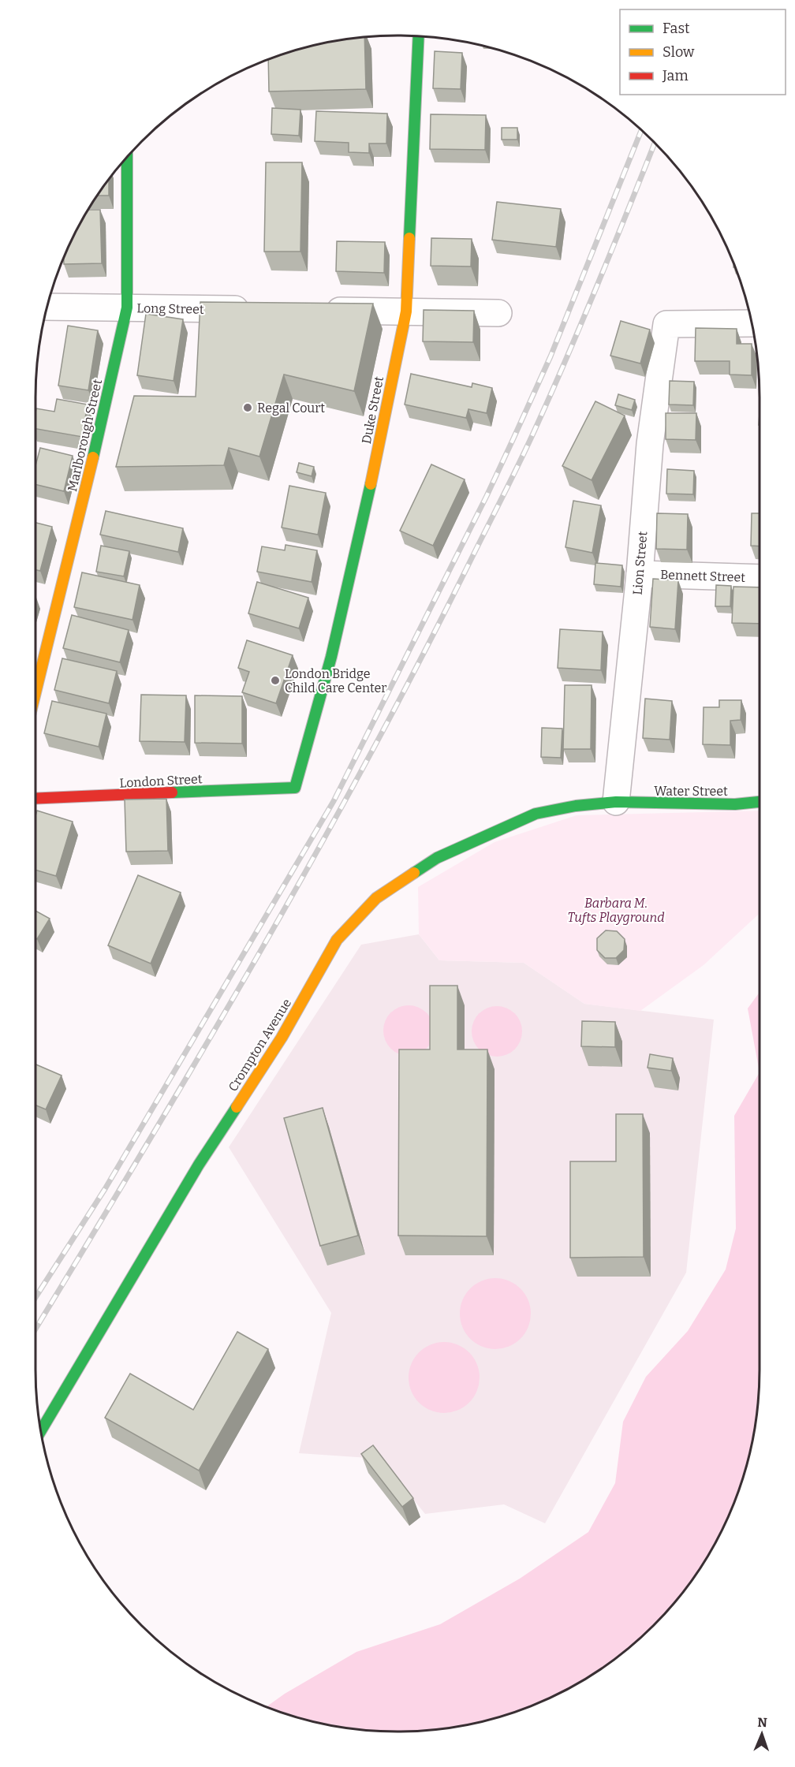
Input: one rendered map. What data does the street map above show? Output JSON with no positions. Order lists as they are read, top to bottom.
{
  "streets": {
    "street": [
      "Long Street",
      "Duke Street",
      "Marlborough Street",
      "Lion Street",
      "Bennett Street",
      "London Street",
      "Water Street",
      "Crompton Avenue"
    ]
  },
  "crossings": [
    ["Long Street", "Marlborough Street"],
    ["Duke Street", "London Street"],
    ["Lion Street", "Bennett Street"],
    ["Lion Street", "Water Street"],
    ["Lion Street", "Crompton Avenue"],
    ["Water Street", "Crompton Avenue"]
  ],
  "parks": ["Barbara M. Tufts Playground"],
  "places": ["Regal Court", "London Bridge Child Care Center"],
  "legend": ["Fast", "Slow", "Jam"],
  "north": "top"
}
